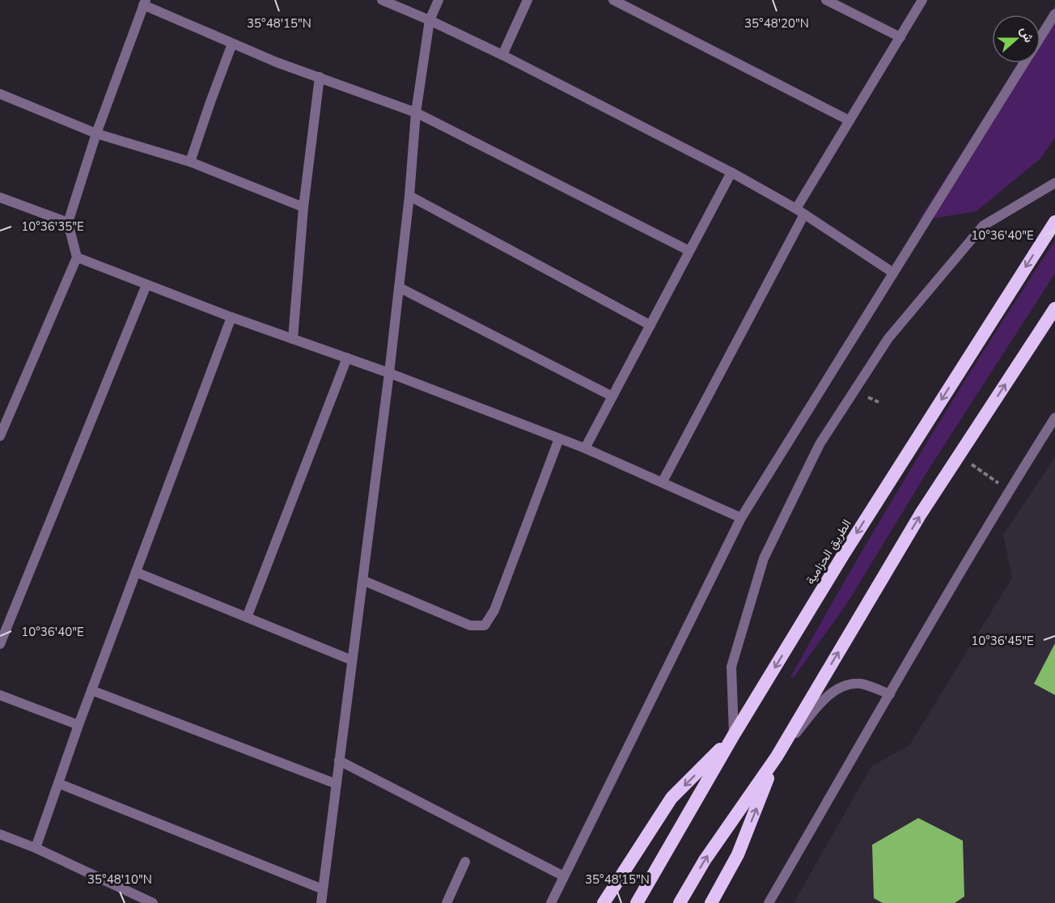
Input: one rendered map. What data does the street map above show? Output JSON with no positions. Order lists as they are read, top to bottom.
{
  "streets": {
    "highway": ["الطريق الحزامية"]
  },
  "north": "right",
  "coordinates": [
    "35°48'15\"N",
    "35°48'20\"N",
    "10°36'35\"E",
    "10°36'40\"E",
    "10°36'45\"E",
    "35°48'10\"N"
  ]
}
